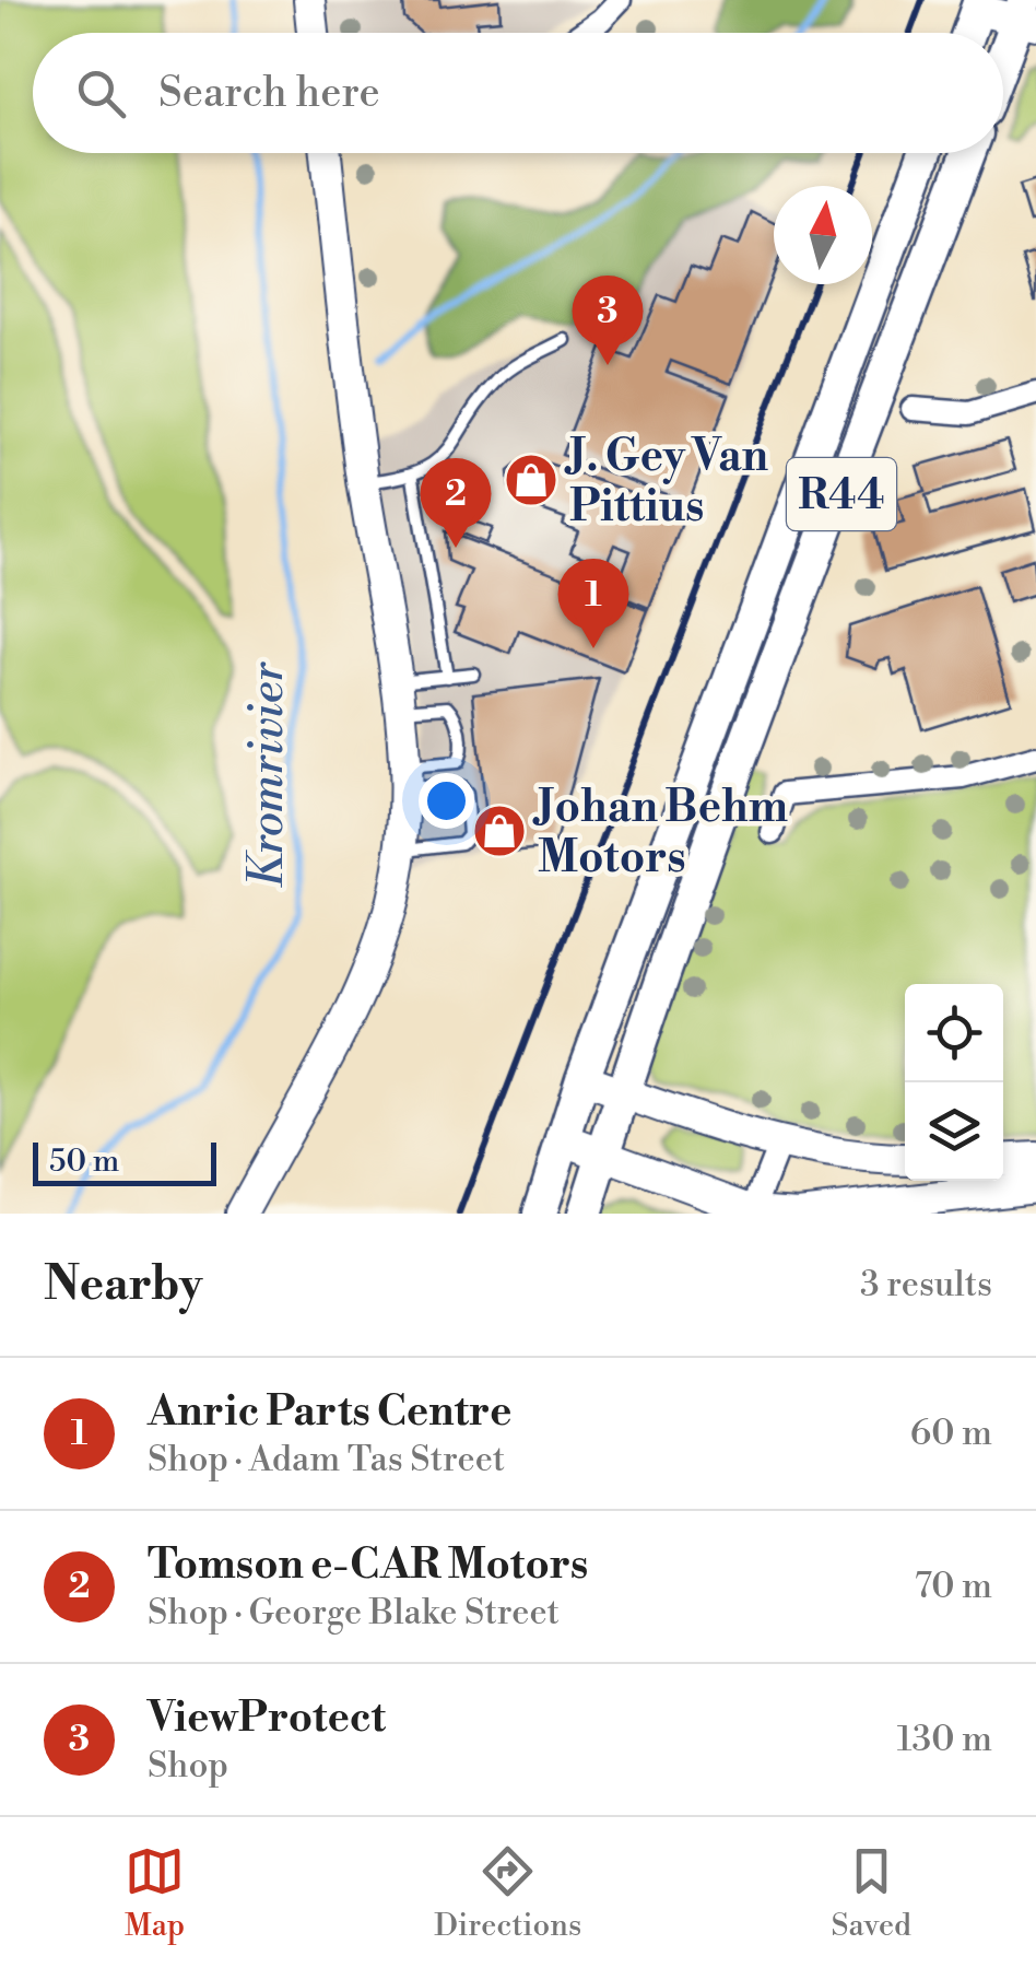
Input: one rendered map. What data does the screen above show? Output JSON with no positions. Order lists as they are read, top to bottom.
{
  "streets": {
    "main road": ["R44"]
  },
  "water": ["Kromrivier"],
  "places": {
    "shop": ["J. Gey Van Pittius", "Johan Behm Motors"]
  },
  "scale_bar": "50 m",
  "north": "top",
  "page": {
    "search": "Search here",
    "pins": ["3", "2", "1"],
    "scale": "50 m",
    "heading": ["Nearby", "3 results"],
    "list": [
      {
        "mark": "1",
        "name": "Anric Parts Centre",
        "note": "Shop · Adam Tas Street",
        "value": "60 m"
      },
      {
        "mark": "2",
        "name": "Tomson e-CAR Motors",
        "note": "Shop · George Blake Street",
        "value": "70 m"
      },
      {
        "mark": "3",
        "name": "ViewProtect",
        "note": "Shop",
        "value": "130 m"
      }
    ],
    "nav": ["Map", "Directions", "Saved"]
  }
}
